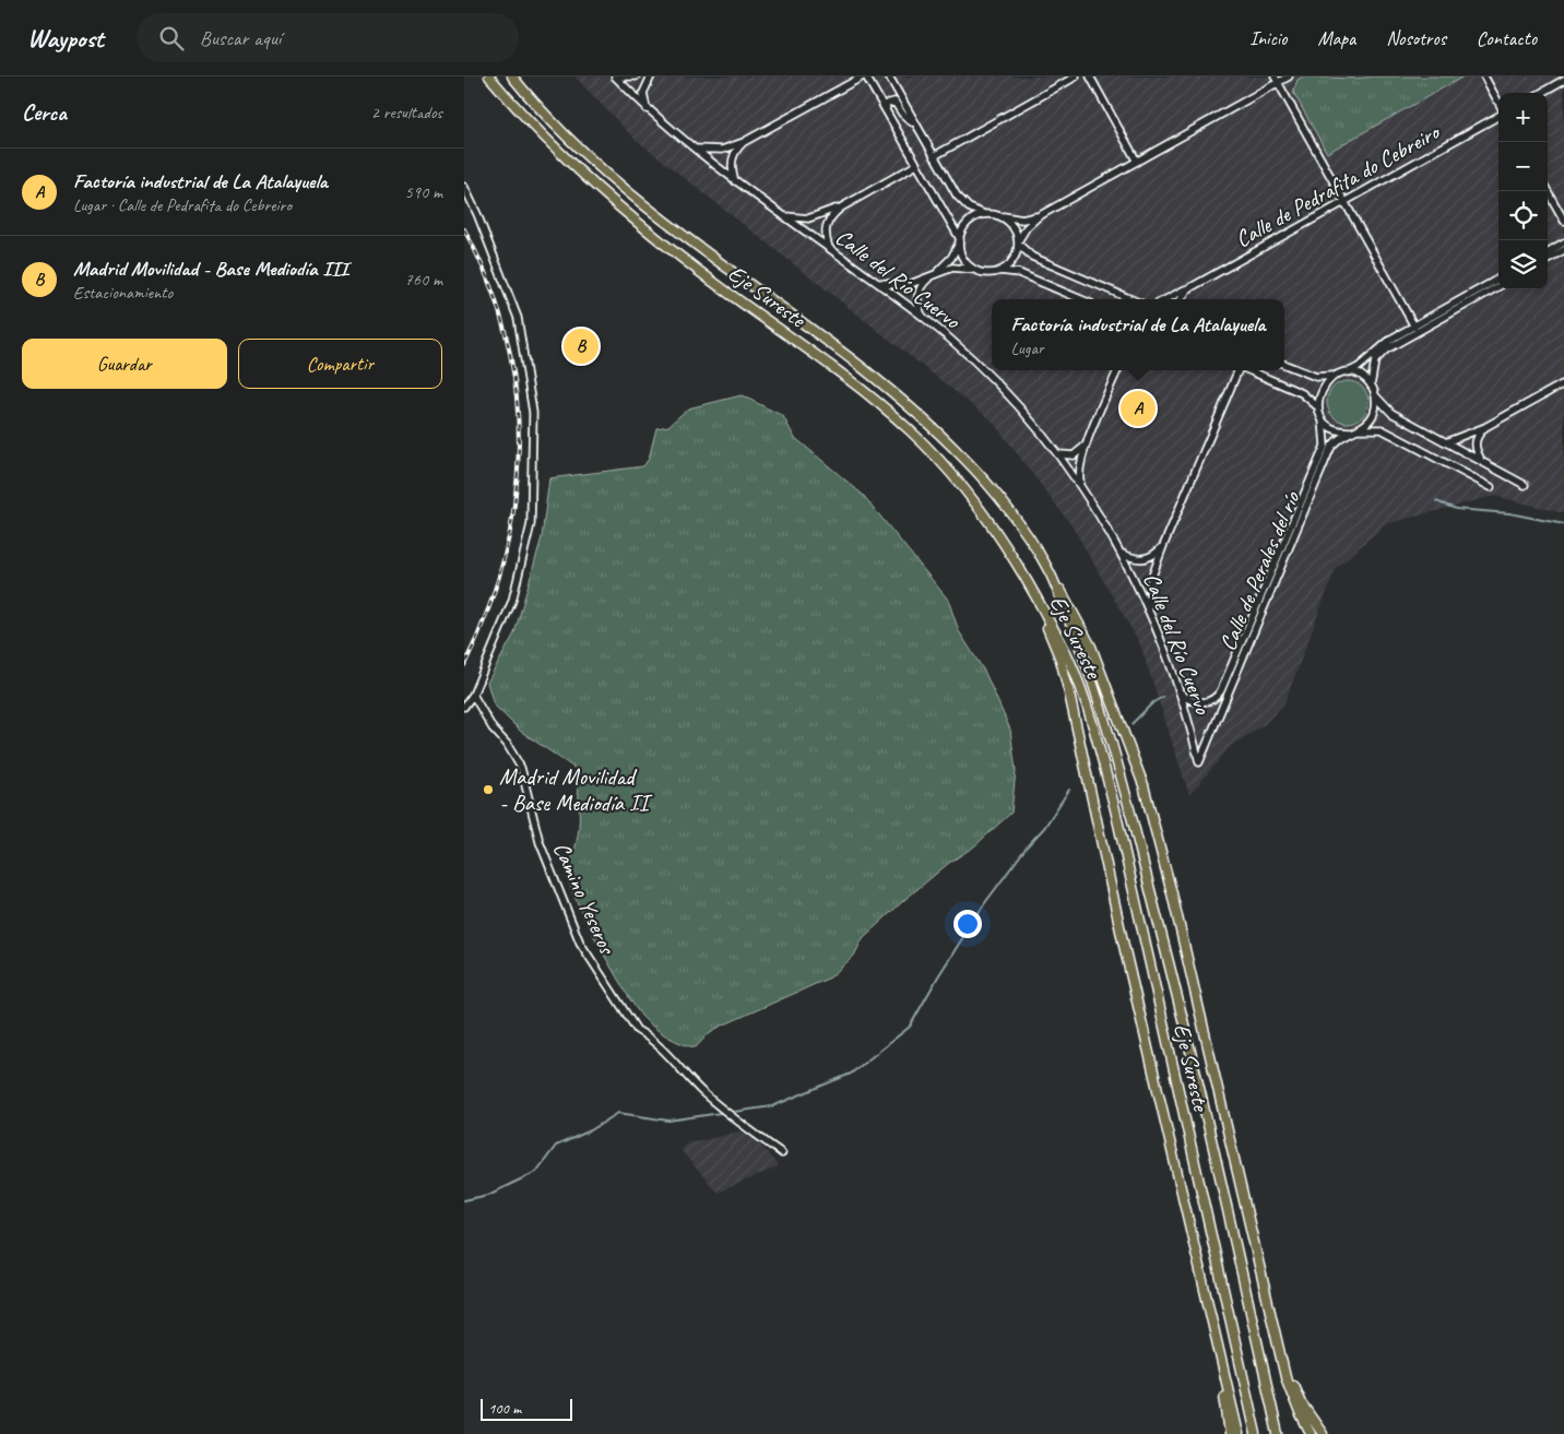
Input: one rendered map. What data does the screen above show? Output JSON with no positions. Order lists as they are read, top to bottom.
{
  "streets": {
    "highway": ["Eje Sureste"],
    "street": [
      "Calle de Pedrafita do Cebreiro",
      "Calle del Río Cuervo",
      "Calle de Perales del río",
      "Camino Yeseros"
    ]
  },
  "crossings": [
    ["Calle del Río Cuervo", "Calle de Perales del río"]
  ],
  "places": ["Madrid Movilidad - Base Mediodía II"],
  "scale_bar": "100 m",
  "page": {
    "header": "Waypost",
    "search": "Buscar aquí",
    "nav": [
      "Inicio",
      "Mapa",
      "Nosotros",
      "Contacto"
    ],
    "heading": ["Cerca", "2 resultados"],
    "map_buttons": ["+", "−"],
    "list": [
      {
        "mark": "A",
        "name": "Factoría industrial de La Atalayuela",
        "note": "Lugar · Calle de Pedrafita do Cebreiro",
        "value": "590 m"
      },
      {
        "mark": "B",
        "name": "Madrid Movilidad - Base Mediodía III",
        "note": "Estacionamiento",
        "value": "760 m"
      }
    ],
    "popup": ["Factoría industrial de La Atalayuela", "Lugar"],
    "buttons": ["Guardar", "Compartir"],
    "pins": ["B", "A"],
    "scale": "100 m"
  }
}
